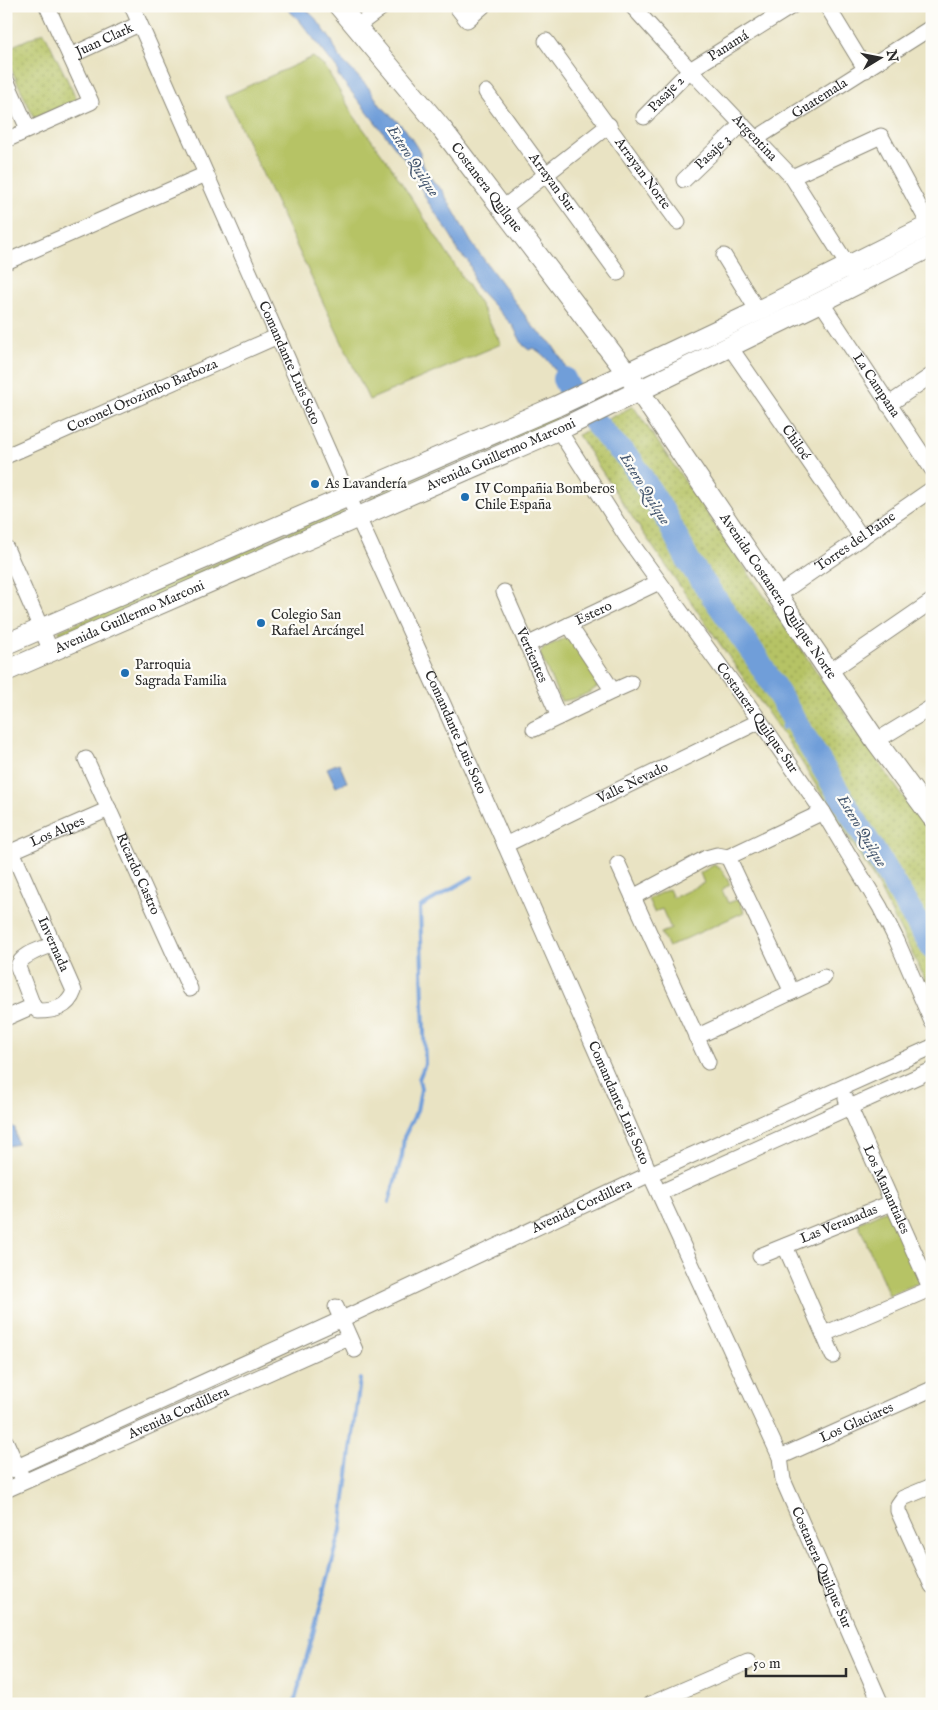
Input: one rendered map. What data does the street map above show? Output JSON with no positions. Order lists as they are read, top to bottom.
{
  "streets": {
    "main road": ["Costanera Quilque", "Avenida Guillermo Marconi", "Avenida Costanera Quilque Norte"],
    "street": [
      "Juan Clark",
      "Panamá",
      "Pasaje 2",
      "Guatemala",
      "Argentina",
      "Pasaje 3",
      "Arrayan Norte",
      "Arrayan Sur",
      "Comandante Luis Soto",
      "La Campana",
      "Coronel Orozimbo Barboza",
      "Chiloé",
      "Torres del Paine",
      "Estero",
      "Vertientes",
      "Costanera Quilque Sur",
      "Valle Nevado",
      "Los Alpes",
      "Ricardo Castro",
      "Invernada",
      "Los Manantiales",
      "Avenida Cordillera",
      "Las Veranadas",
      "Los Glaciares"
    ]
  },
  "crossings": [
    ["Juan Clark", "Comandante Luis Soto"],
    ["Panamá", "Pasaje 2"],
    ["Panamá", "Argentina"],
    ["Pasaje 2", "Argentina"],
    ["Guatemala", "Argentina"],
    ["Argentina", "Pasaje 3"],
    ["Argentina", "Avenida Guillermo Marconi"],
    ["Arrayan Norte", "Arrayan Sur"],
    ["Arrayan Norte", "Costanera Quilque"],
    ["Costanera Quilque", "Avenida Guillermo Marconi"],
    ["Costanera Quilque", "Avenida Costanera Quilque Norte"],
    ["Comandante Luis Soto", "Coronel Orozimbo Barboza"],
    ["Comandante Luis Soto", "Avenida Guillermo Marconi"],
    ["Comandante Luis Soto", "Costanera Quilque Sur"],
    ["Comandante Luis Soto", "Valle Nevado"],
    ["Comandante Luis Soto", "Avenida Cordillera"],
    ["Comandante Luis Soto", "Los Glaciares"],
    ["La Campana", "Avenida Guillermo Marconi"],
    ["Chiloé", "Avenida Guillermo Marconi"],
    ["Chiloé", "Torres del Paine"],
    ["Avenida Guillermo Marconi", "Avenida Costanera Quilque Norte"],
    ["Avenida Guillermo Marconi", "Costanera Quilque Sur"],
    ["Torres del Paine", "Avenida Costanera Quilque Norte"],
    ["Estero", "Vertientes"],
    ["Estero", "Costanera Quilque Sur"],
    ["Costanera Quilque Sur", "Valle Nevado"],
    ["Costanera Quilque Sur", "Los Glaciares"],
    ["Los Alpes", "Ricardo Castro"],
    ["Los Alpes", "Invernada"],
    ["Los Manantiales", "Avenida Cordillera"],
    ["Los Manantiales", "Las Veranadas"]
  ],
  "water": ["Estero Quilque"],
  "places": [
    "As Lavandería",
    "IV Compañia Bomberos Chile España",
    "Colegio San Rafael Arcángel",
    "Parroquia Sagrada Familia"
  ],
  "scale_bar": "50 m",
  "north": "right"
}
